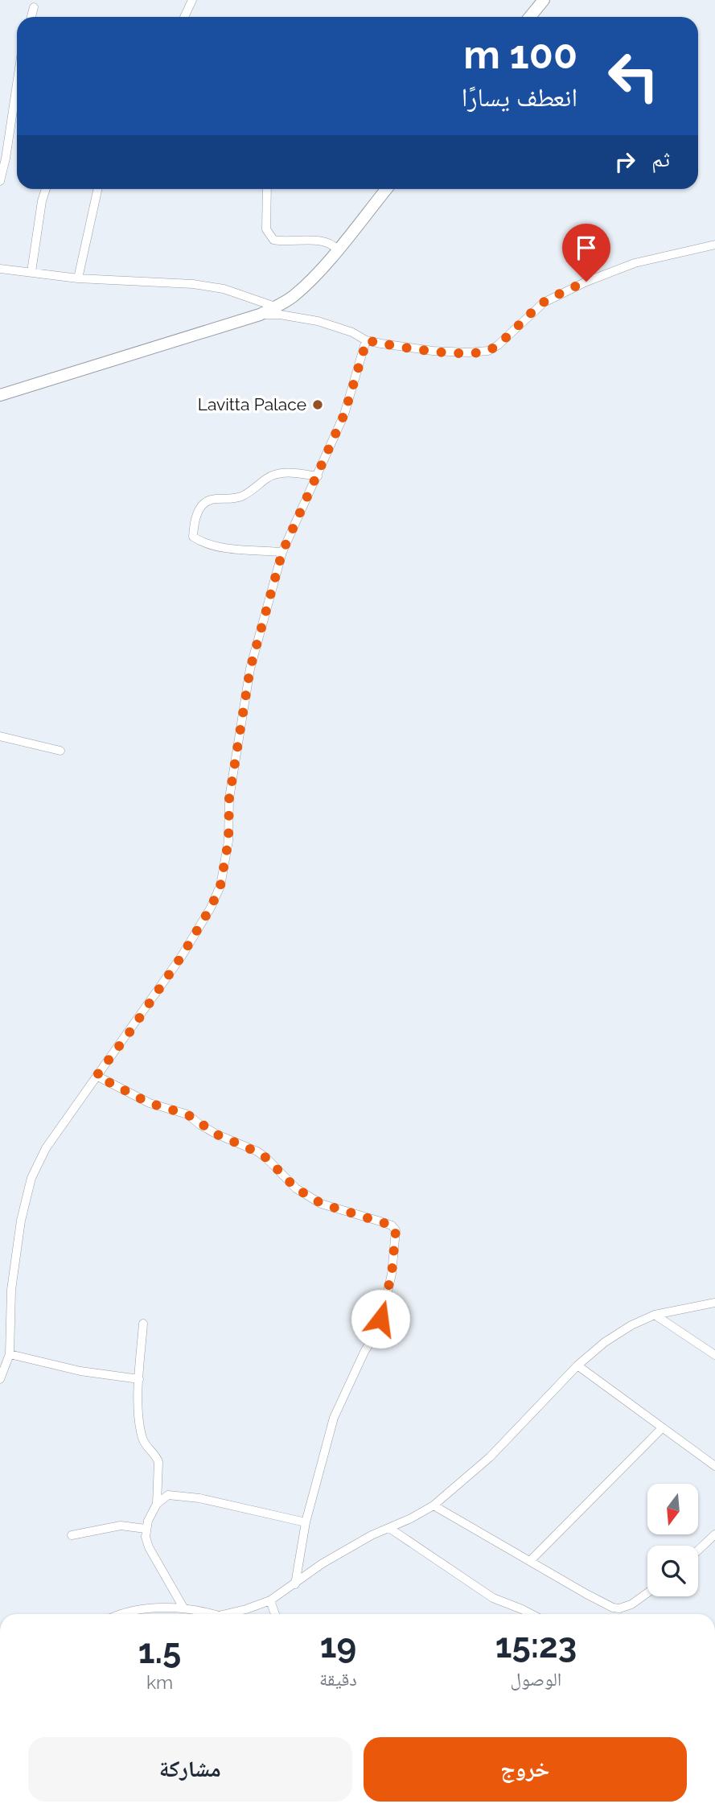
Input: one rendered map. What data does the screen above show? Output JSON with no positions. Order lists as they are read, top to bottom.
{
  "places": ["Lavitta Palace"],
  "north": "bottom",
  "page": {
    "turn": ["100 m", "انعطف يسارًا"],
    "then": "ثم",
    "eta": [
      "15:23",
      "الوصول",
      "19",
      "دقيقة",
      "1.5",
      "km"
    ],
    "buttons": ["خروج", "مشاركة"]
  }
}
